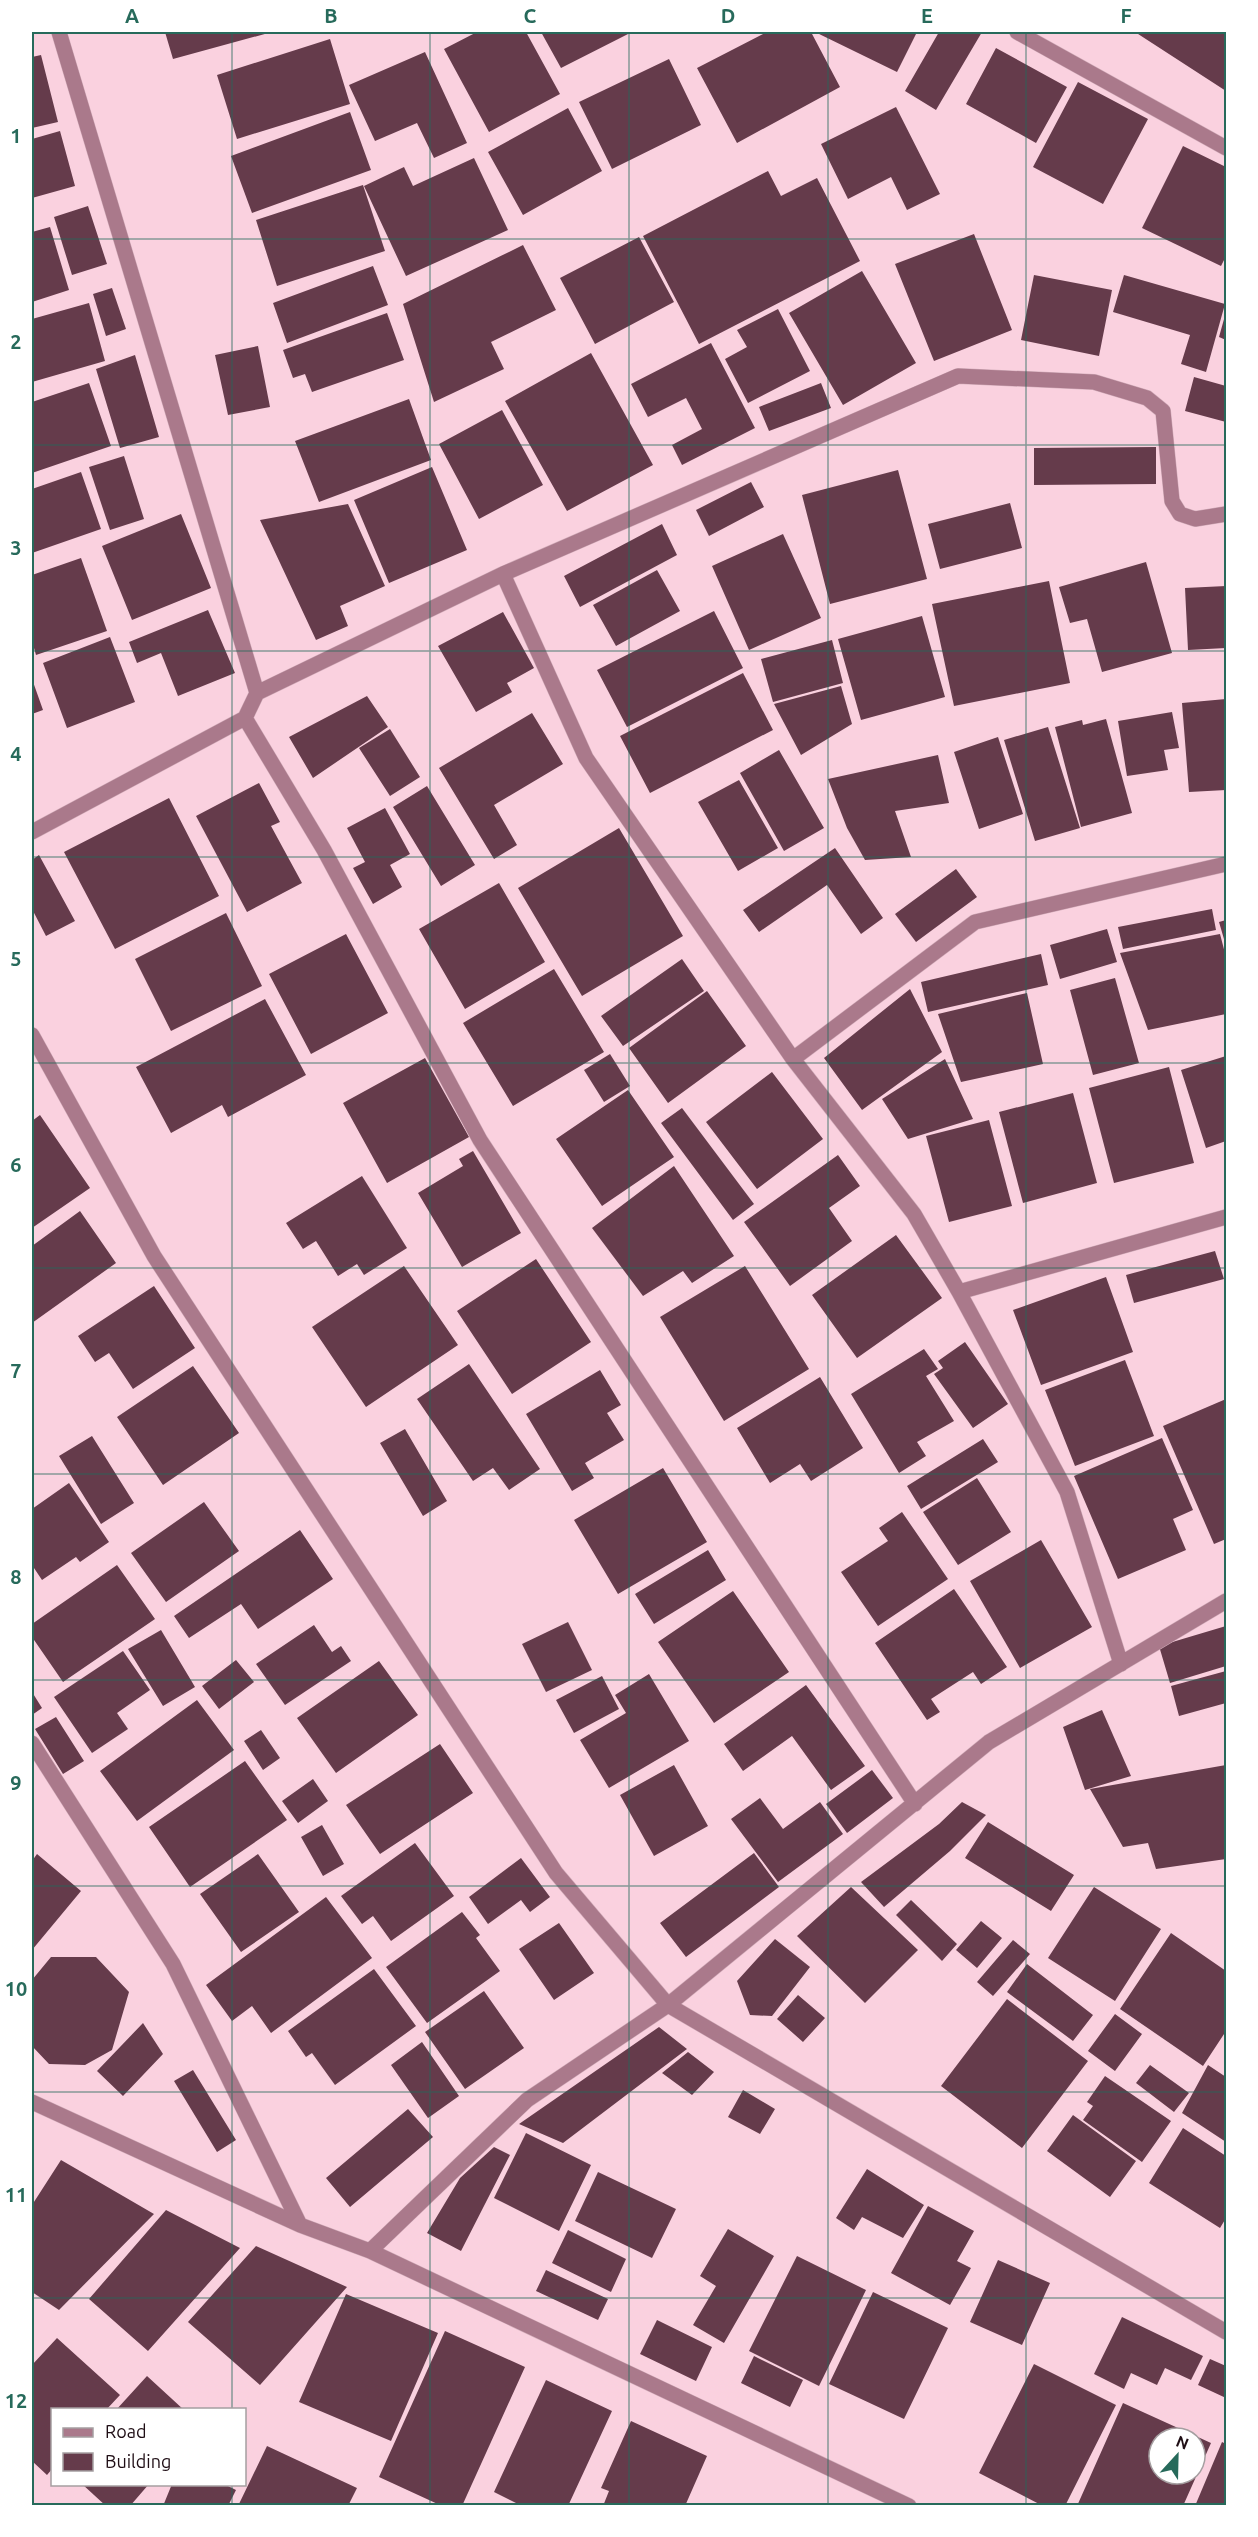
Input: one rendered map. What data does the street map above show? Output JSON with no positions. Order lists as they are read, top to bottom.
{
  "legend": ["Road", "Building"],
  "north": "top",
  "grid": {
    "columns": [
      "A",
      "B",
      "C",
      "D",
      "E",
      "F"
    ],
    "rows": [
      "1",
      "2",
      "3",
      "4",
      "5",
      "6",
      "7",
      "8",
      "9",
      "10",
      "11",
      "12"
    ]
  }
}
